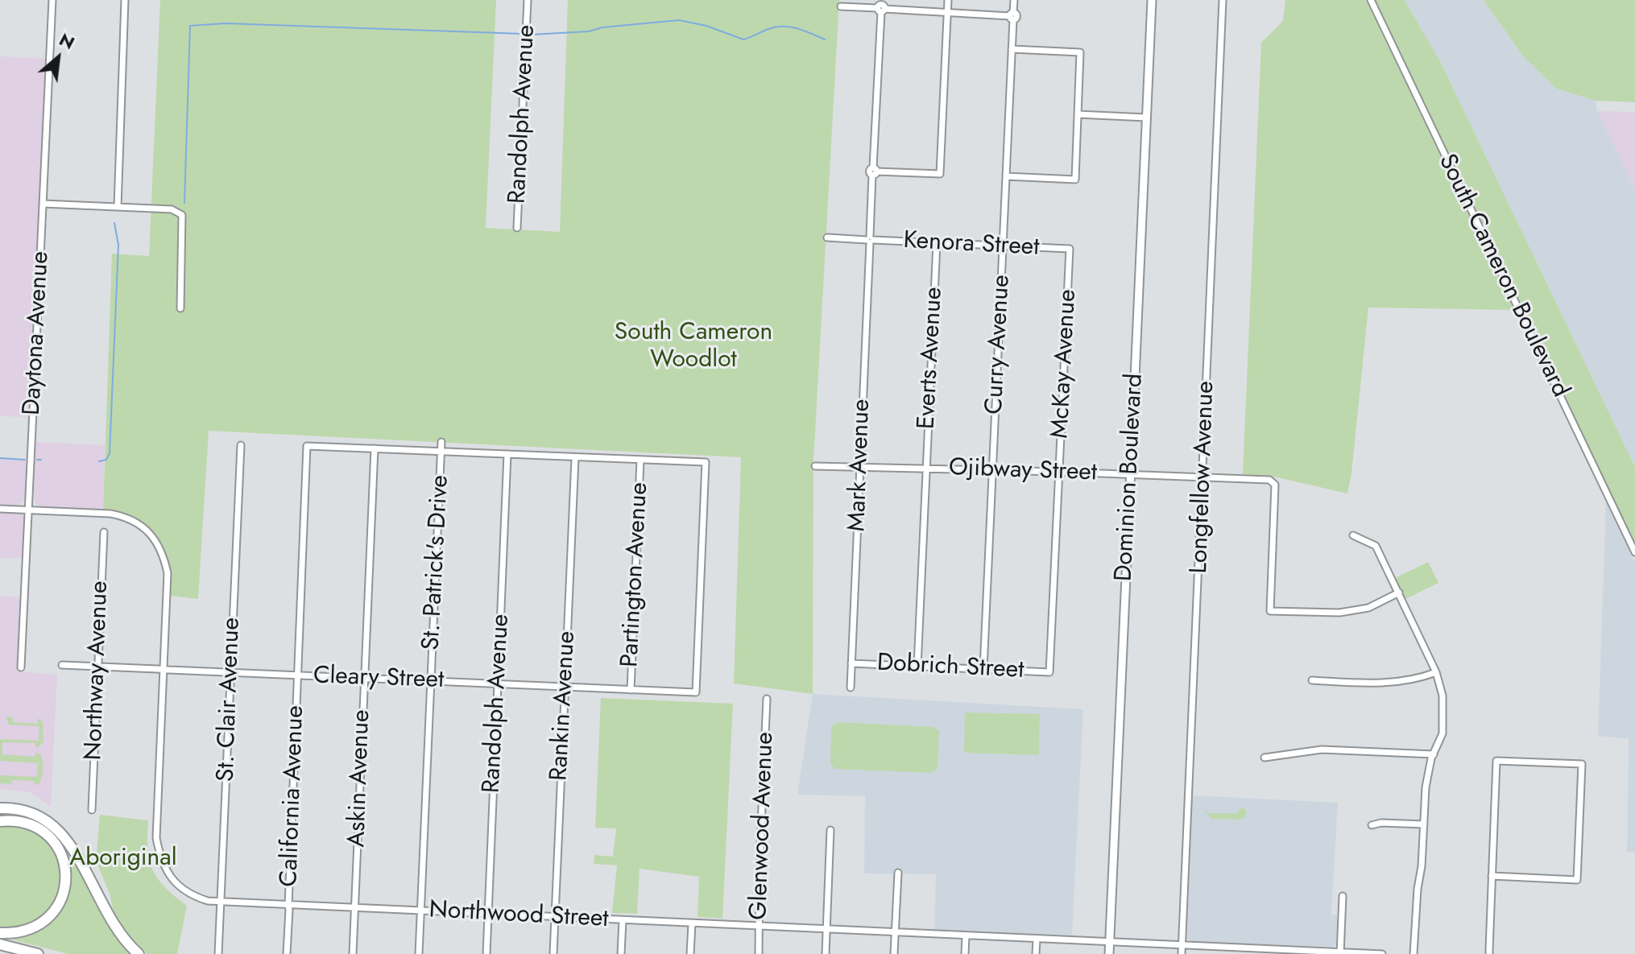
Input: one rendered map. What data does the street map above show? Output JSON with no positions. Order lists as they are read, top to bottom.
{
  "streets": {
    "street": [
      "Randolph Avenue",
      "Kenora Street",
      "South Cameron Boulevard",
      "Daytona Avenue",
      "Curry Avenue",
      "Everts Avenue",
      "McKay Avenue",
      "Mark Avenue",
      "Ojibway Street",
      "Dominion Boulevard",
      "Longfellow Avenue",
      "St. Patrick's Drive",
      "Partington Avenue",
      "Dobrich Street",
      "Northway Avenue",
      "Cleary Street",
      "St. Clair Avenue",
      "Rankin Avenue",
      "Askin Avenue",
      "California Avenue",
      "Glenwood Avenue",
      "Northwood Street"
    ]
  },
  "crossings": [
    ["Randolph Avenue", "Cleary Street"],
    ["Randolph Avenue", "Northwood Street"],
    ["Kenora Street", "Curry Avenue"],
    ["Kenora Street", "Everts Avenue"],
    ["Kenora Street", "McKay Avenue"],
    ["Kenora Street", "Mark Avenue"],
    ["Daytona Avenue", "Northwood Street"],
    ["Curry Avenue", "Ojibway Street"],
    ["Curry Avenue", "Dobrich Street"],
    ["Everts Avenue", "Ojibway Street"],
    ["Everts Avenue", "Dobrich Street"],
    ["McKay Avenue", "Ojibway Street"],
    ["McKay Avenue", "Dobrich Street"],
    ["Mark Avenue", "Ojibway Street"],
    ["Mark Avenue", "Dobrich Street"],
    ["Ojibway Street", "Dominion Boulevard"],
    ["Ojibway Street", "Longfellow Avenue"],
    ["Dominion Boulevard", "Northwood Street"],
    ["Longfellow Avenue", "Northwood Street"],
    ["St. Patrick's Drive", "Cleary Street"],
    ["St. Patrick's Drive", "Northwood Street"],
    ["Partington Avenue", "Cleary Street"],
    ["Northway Avenue", "Cleary Street"],
    ["Cleary Street", "St. Clair Avenue"],
    ["Cleary Street", "Rankin Avenue"],
    ["Cleary Street", "Askin Avenue"],
    ["Cleary Street", "California Avenue"],
    ["Cleary Street", "Northwood Street"],
    ["St. Clair Avenue", "Northwood Street"],
    ["Rankin Avenue", "Northwood Street"],
    ["Askin Avenue", "California Avenue"],
    ["Askin Avenue", "Northwood Street"],
    ["California Avenue", "Northwood Street"],
    ["Glenwood Avenue", "Northwood Street"]
  ],
  "parks": ["South Cameron Woodlot", "Aboriginal"],
  "north": "top right"
}
